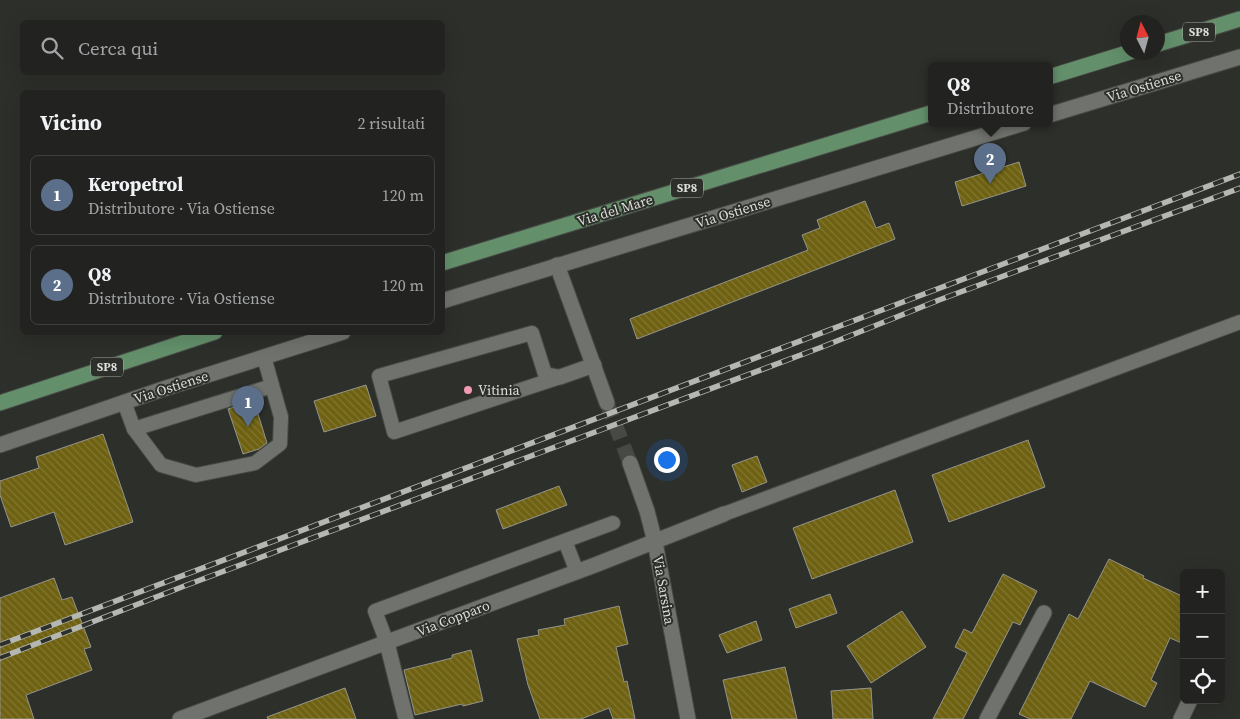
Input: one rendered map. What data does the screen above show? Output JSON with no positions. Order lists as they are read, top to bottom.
{
  "streets": {
    "main road": ["SP8", "Via del Mare"],
    "street": ["Via Ostiense", "Via Sarsina", "Via Copparo"]
  },
  "crossings": [
    ["Via Sarsina", "Via Copparo"]
  ],
  "places": ["Vitinia"],
  "north": "top",
  "page": {
    "search": "Cerca qui",
    "popup": ["Q8", "Distributore"],
    "heading": ["Vicino", "2 risultati"],
    "pins": ["2", "1"],
    "list": [
      {
        "mark": "1",
        "name": "Keropetrol",
        "note": "Distributore · Via Ostiense",
        "value": "120 m"
      },
      {
        "mark": "2",
        "name": "Q8",
        "note": "Distributore · Via Ostiense",
        "value": "120 m"
      }
    ],
    "map_buttons": ["+", "−"]
  }
}
